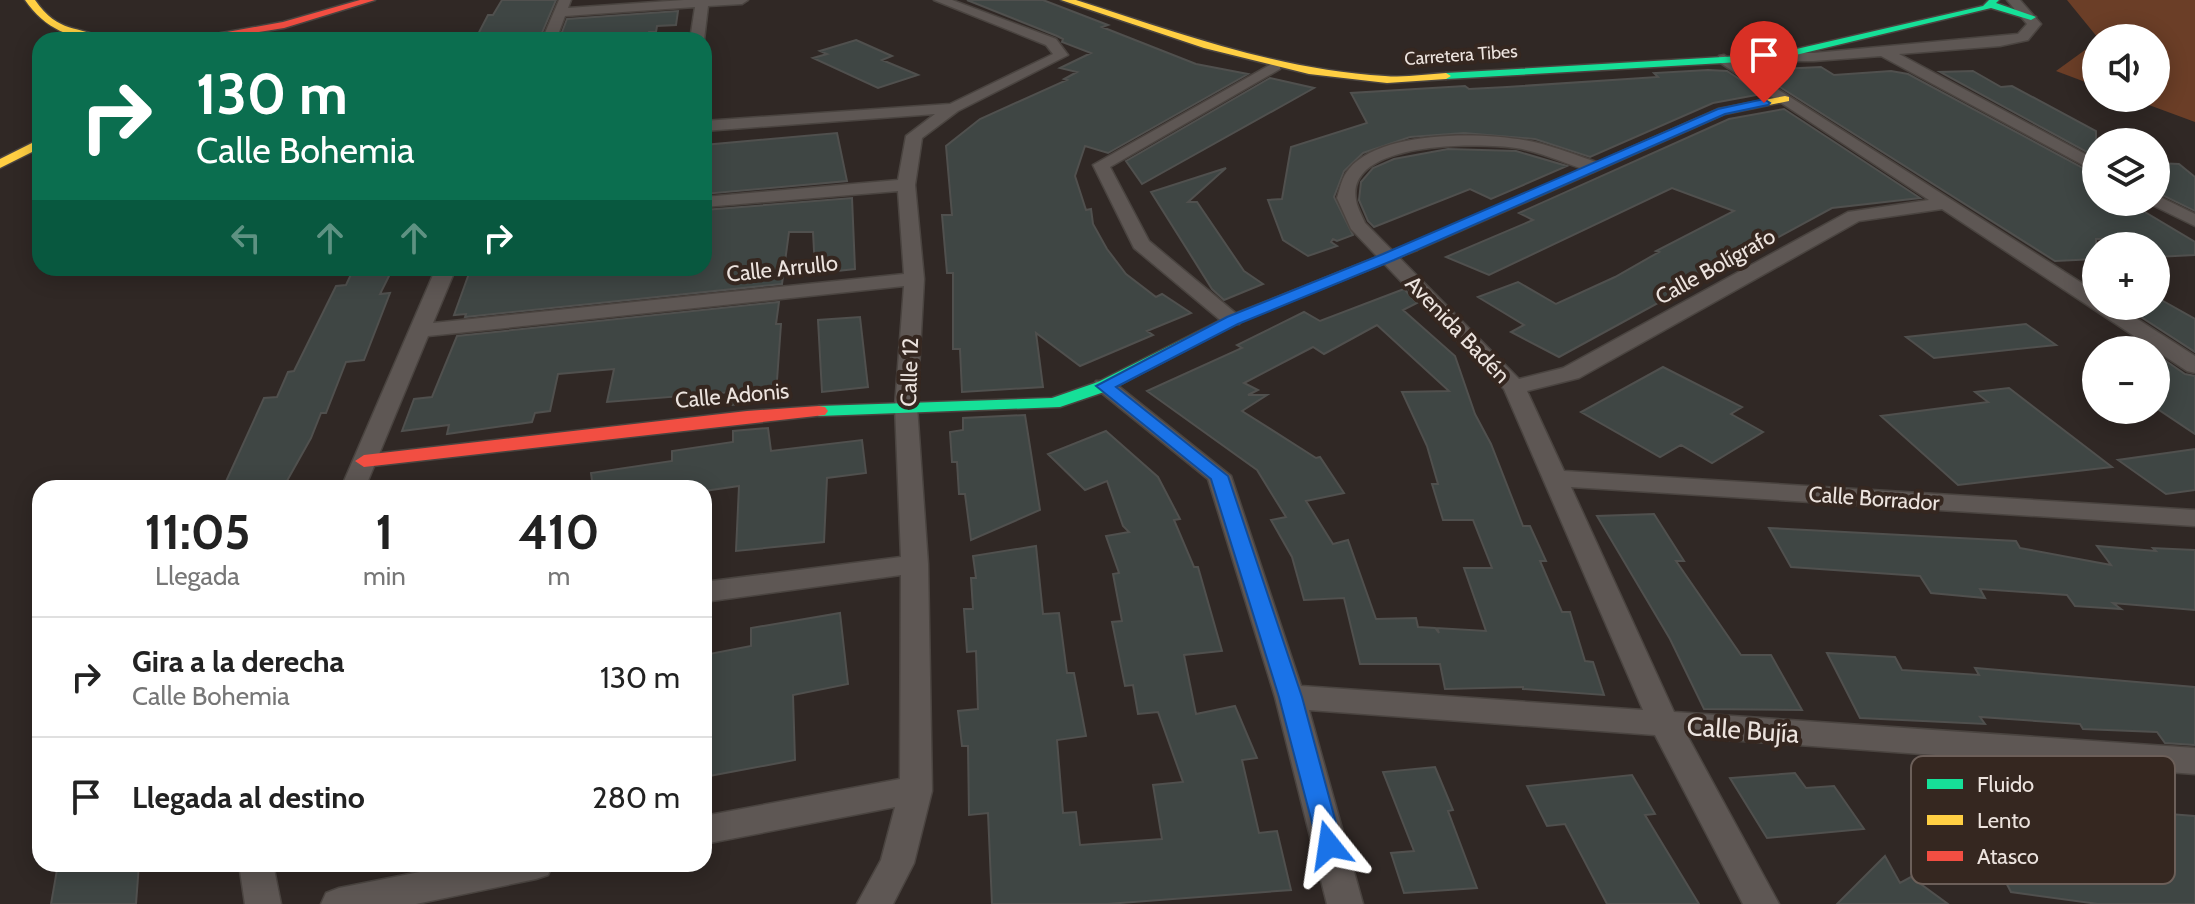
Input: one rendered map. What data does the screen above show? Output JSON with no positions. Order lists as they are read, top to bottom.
{
  "streets": {
    "main road": ["Carretera Tibes", "Calle Adonis"],
    "street": [
      "Calle Bolígrafo",
      "Calle Arrullo",
      "Avenida Badén",
      "Calle 12",
      "Calle Borrador",
      "Calle Bujía"
    ]
  },
  "crossings": [
    ["Calle Bolígrafo", "Avenida Badén"],
    ["Calle Arrullo", "Calle 12"],
    ["Avenida Badén", "Calle Adonis"],
    ["Avenida Badén", "Calle Borrador"],
    ["Avenida Badén", "Calle Bujía"],
    ["Calle 12", "Calle Adonis"]
  ],
  "legend": ["Fluido", "Lento", "Atasco"],
  "page": {
    "map_buttons": ["+", "−"],
    "turn": ["130 m", "Calle Bohemia"],
    "eta": [
      "11:05",
      "Llegada",
      "1",
      "min",
      "410",
      "m"
    ],
    "list": [
      {
        "name": "Gira a la derecha",
        "note": "Calle Bohemia",
        "value": "130 m"
      },
      {
        "name": "Llegada al destino",
        "value": "280 m"
      }
    ]
  }
}
